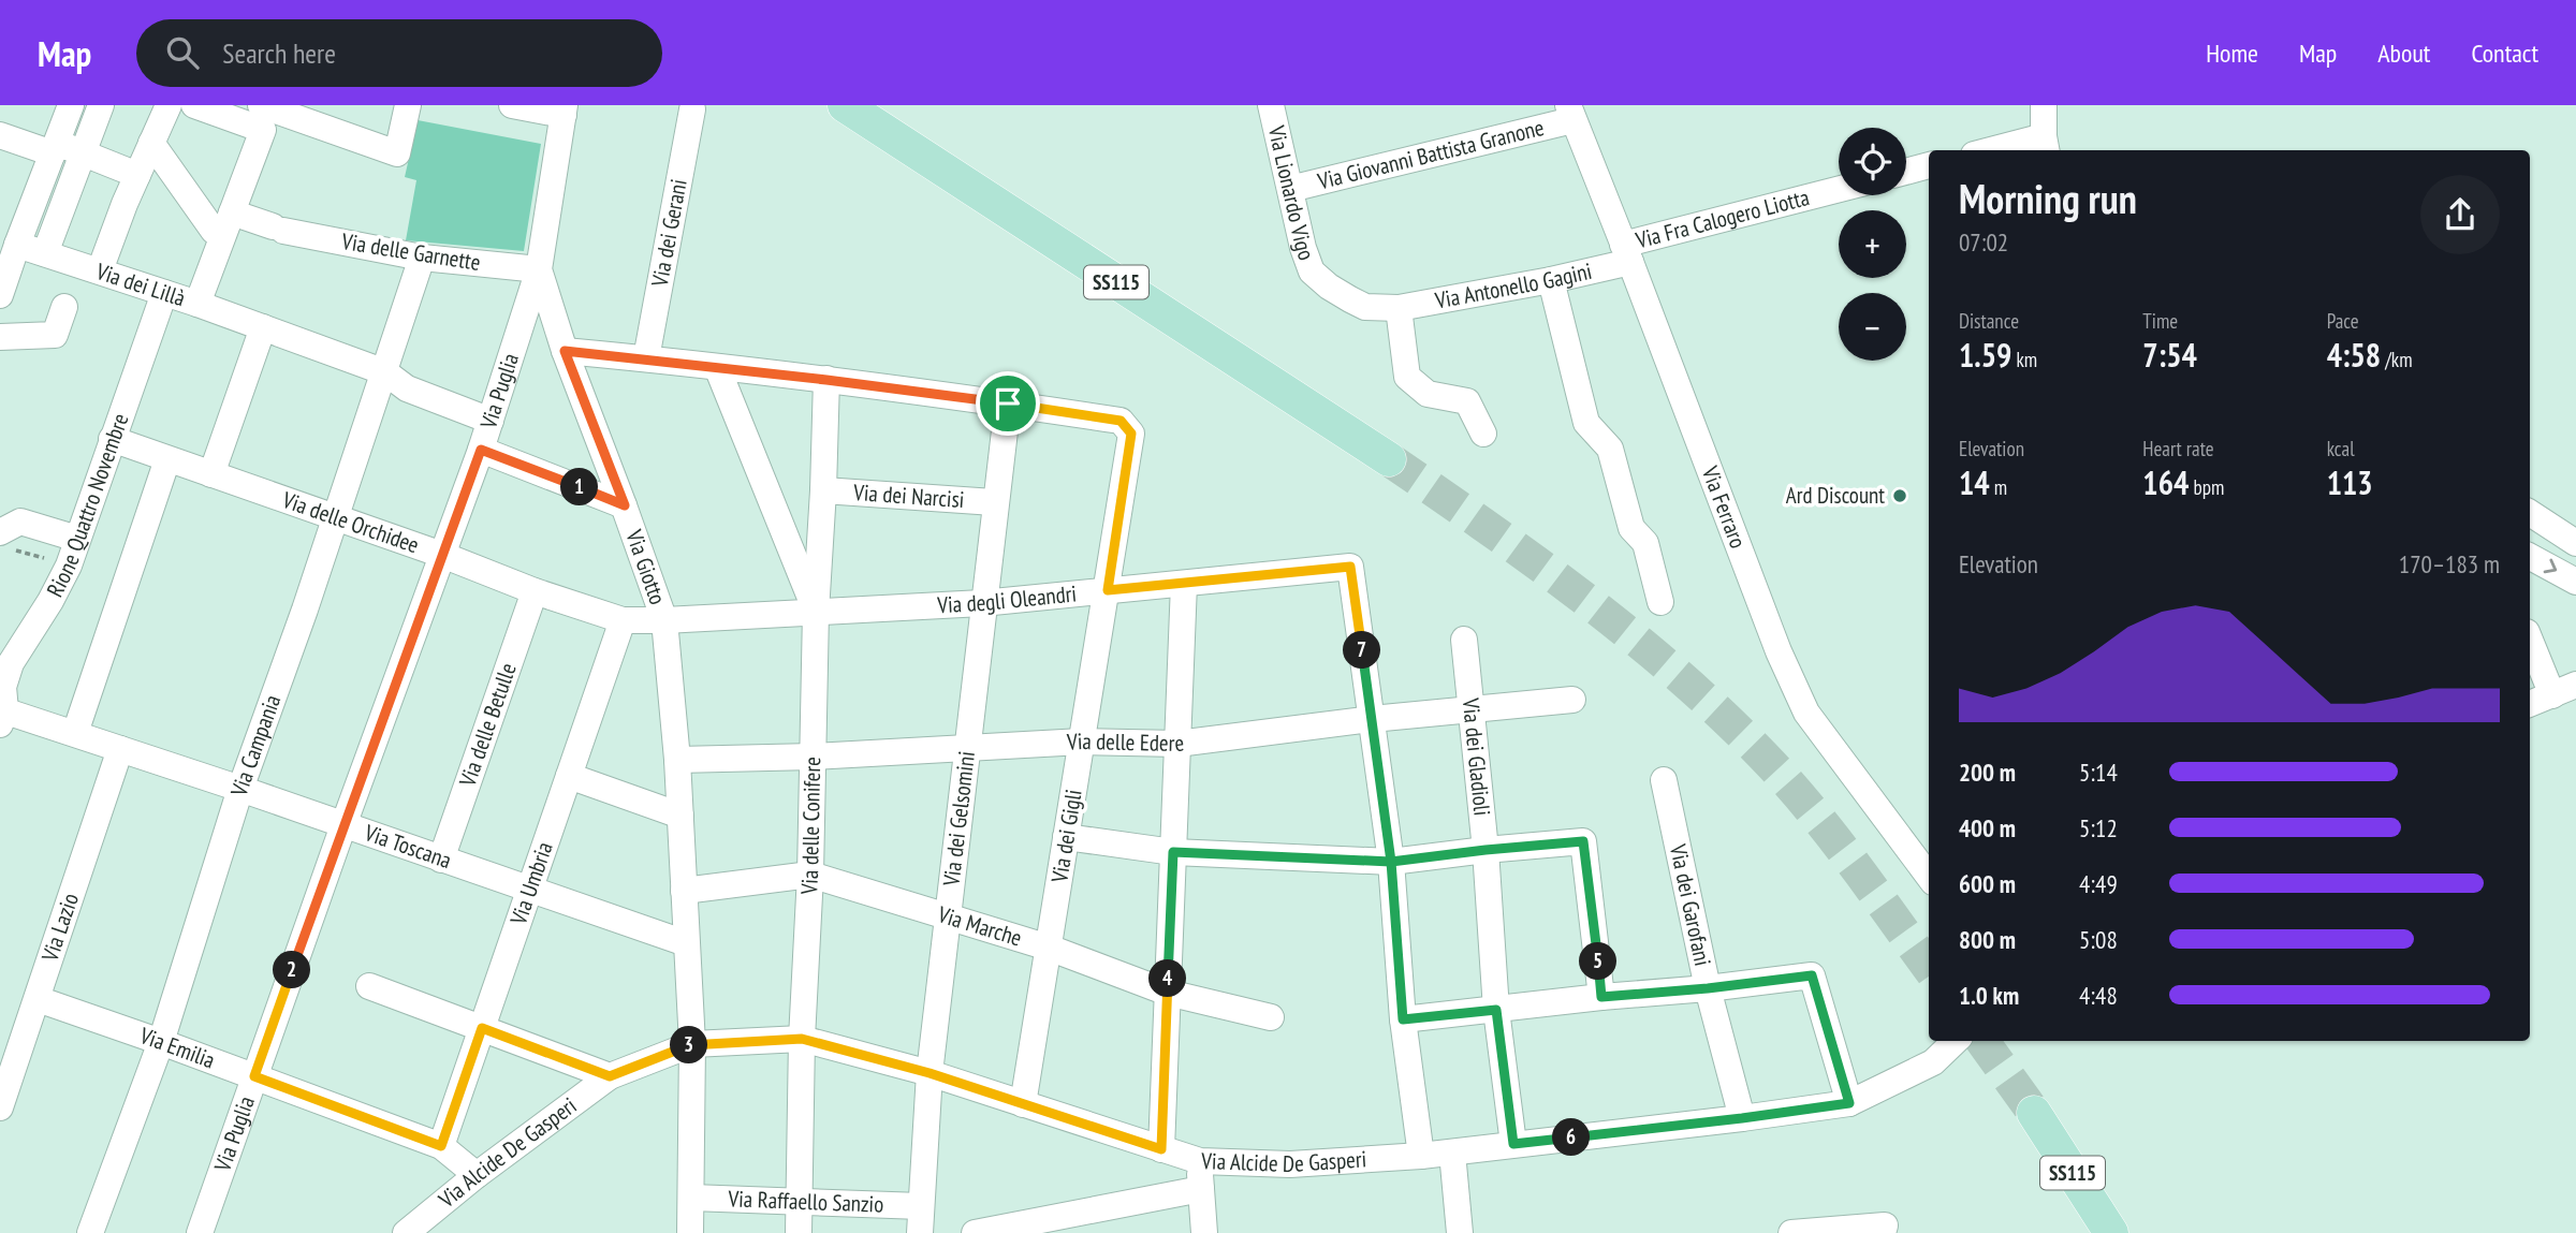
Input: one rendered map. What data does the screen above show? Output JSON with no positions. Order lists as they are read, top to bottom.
{
  "streets": {
    "main road": ["SS115"],
    "street": [
      "Via Giovanni Battista Granone",
      "Via Lionardo Vigo",
      "Via Fra Calogero Liotta",
      "Via dei Gerani",
      "Via delle Garnette",
      "Via dei Lillà",
      "Via Antonello Gagini",
      "Via Puglia",
      "Via dei Narcisi",
      "Rione Quattro Novembre",
      "Via Ferraro",
      "Via delle Orchidee",
      "Via Giotto",
      "Via degli Oleandri",
      "Via delle Betulle",
      "Via delle Edere",
      "Via Campania",
      "Via dei Gladioli",
      "Via dei Gelsomini",
      "Via delle Conifere",
      "Via dei Gigli",
      "Via Toscana",
      "Via Umbria",
      "Via dei Garofani",
      "Via Lazio",
      "Via Marche",
      "Via Emilia",
      "Via Alcide De Gasperi",
      "Via Raffaello Sanzio"
    ]
  },
  "crossings": [
    ["Via Giovanni Battista Granone", "Via Lionardo Vigo"],
    ["Via Giovanni Battista Granone", "Via Ferraro"],
    ["Via Lionardo Vigo", "Via Antonello Gagini"],
    ["Via Fra Calogero Liotta", "Via Antonello Gagini"],
    ["Via Fra Calogero Liotta", "Via Ferraro"],
    ["Via delle Garnette", "Via Puglia"],
    ["Via delle Garnette", "Via Giotto"],
    ["Via delle Garnette", "Via Campania"],
    ["Via dei Lillà", "Via Puglia"],
    ["Via dei Lillà", "Rione Quattro Novembre"],
    ["Via dei Lillà", "Via Campania"],
    ["Via Antonello Gagini", "Via Ferraro"],
    ["Via Puglia", "Via delle Orchidee"],
    ["Via Puglia", "Via Giotto"],
    ["Via Puglia", "Via Toscana"],
    ["Via Puglia", "Via Emilia"],
    ["Via dei Narcisi", "Via dei Gelsomini"],
    ["Via dei Narcisi", "Via delle Conifere"],
    ["Rione Quattro Novembre", "Via delle Orchidee"],
    ["Rione Quattro Novembre", "Via Toscana"],
    ["Via delle Orchidee", "Via Giotto"],
    ["Via delle Orchidee", "Via degli Oleandri"],
    ["Via delle Orchidee", "Via delle Betulle"],
    ["Via delle Orchidee", "Via Campania"],
    ["Via delle Orchidee", "Via Umbria"],
    ["Via Giotto", "Via degli Oleandri"],
    ["Via Giotto", "Via delle Edere"],
    ["Via Giotto", "Via Toscana"],
    ["Via Giotto", "Via Marche"],
    ["Via Giotto", "Via Alcide De Gasperi"],
    ["Via Giotto", "Via Raffaello Sanzio"],
    ["Via degli Oleandri", "Via delle Edere"],
    ["Via degli Oleandri", "Via dei Gelsomini"],
    ["Via degli Oleandri", "Via delle Conifere"],
    ["Via degli Oleandri", "Via dei Gigli"],
    ["Via delle Betulle", "Via Toscana"],
    ["Via delle Edere", "Via dei Gladioli"],
    ["Via delle Edere", "Via dei Gelsomini"],
    ["Via delle Edere", "Via delle Conifere"],
    ["Via delle Edere", "Via dei Gigli"],
    ["Via Campania", "Via Toscana"],
    ["Via Campania", "Via Emilia"],
    ["Via dei Gladioli", "Via Alcide De Gasperi"],
    ["Via dei Gelsomini", "Via dei Gigli"],
    ["Via dei Gelsomini", "Via Marche"],
    ["Via dei Gelsomini", "Via Alcide De Gasperi"],
    ["Via dei Gelsomini", "Via Raffaello Sanzio"],
    ["Via delle Conifere", "Via Marche"],
    ["Via delle Conifere", "Via Alcide De Gasperi"],
    ["Via delle Conifere", "Via Raffaello Sanzio"],
    ["Via dei Gigli", "Via Marche"],
    ["Via dei Gigli", "Via Alcide De Gasperi"],
    ["Via Toscana", "Via Umbria"],
    ["Via Toscana", "Via Lazio"],
    ["Via Umbria", "Via Emilia"],
    ["Via Umbria", "Via Alcide De Gasperi"],
    ["Via dei Garofani", "Via Alcide De Gasperi"],
    ["Via Lazio", "Via Emilia"],
    ["Via Emilia", "Via Alcide De Gasperi"]
  ],
  "places": ["Ard Discount"],
  "page": {
    "header": "Map",
    "search": "Search here",
    "nav": [
      "Home",
      "Map",
      "About",
      "Contact"
    ],
    "map_buttons": ["+", "−"],
    "heading": ["Morning run", "07:02"],
    "stats": [
      ["Distance", "1.59 km"],
      ["Time", "7:54"],
      ["Pace", "4:58 /km"],
      ["Elevation", "14 m"],
      ["Heart rate", "164 bpm"],
      ["kcal", "113"]
    ],
    "pins": [
      "1",
      "7",
      "5",
      "2",
      "4",
      "3",
      "6"
    ],
    "chart": ["Elevation", "170–183 m"],
    "list": [
      {
        "name": "200 m",
        "note": "5:14"
      },
      {
        "name": "400 m",
        "note": "5:12"
      },
      {
        "name": "600 m",
        "note": "4:49"
      },
      {
        "name": "800 m",
        "note": "5:08"
      },
      {
        "name": "1.0 km",
        "note": "4:48"
      }
    ]
  }
}
